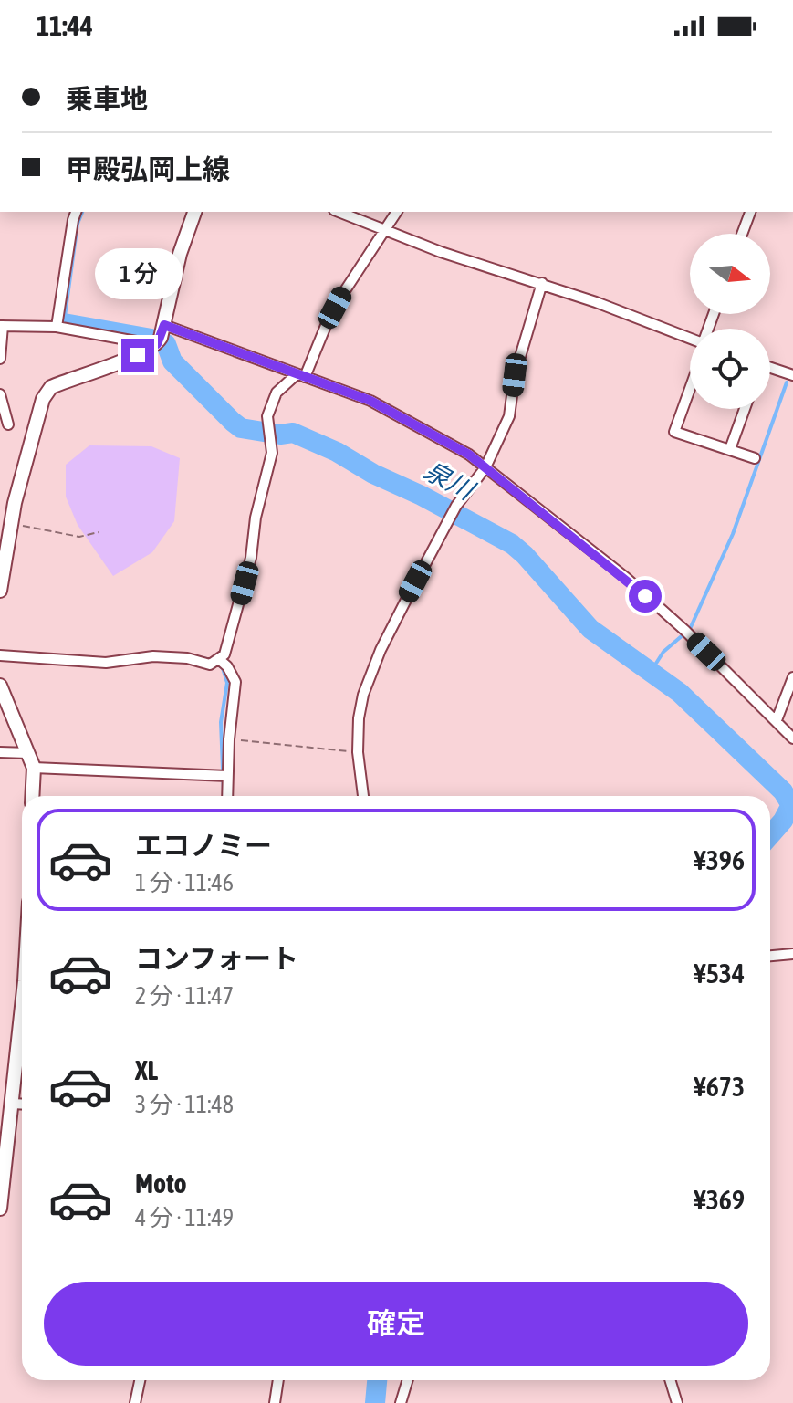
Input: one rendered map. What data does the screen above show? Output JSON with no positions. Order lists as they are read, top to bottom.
{
  "water": ["泉川"],
  "north": "right",
  "page": {
    "status": "11:44",
    "banner": ["乗車地", "甲殿弘岡上線"],
    "bubble": "1 分",
    "list": [
      {
        "name": "エコノミー",
        "note": "1 分 · 11:46",
        "value": "¥396"
      },
      {
        "name": "コンフォート",
        "note": "2 分 · 11:47",
        "value": "¥534"
      },
      {
        "name": "XL",
        "note": "3 分 · 11:48",
        "value": "¥673"
      },
      {
        "name": "Moto",
        "note": "4 分 · 11:49",
        "value": "¥369"
      }
    ],
    "buttons": "確定"
  }
}
